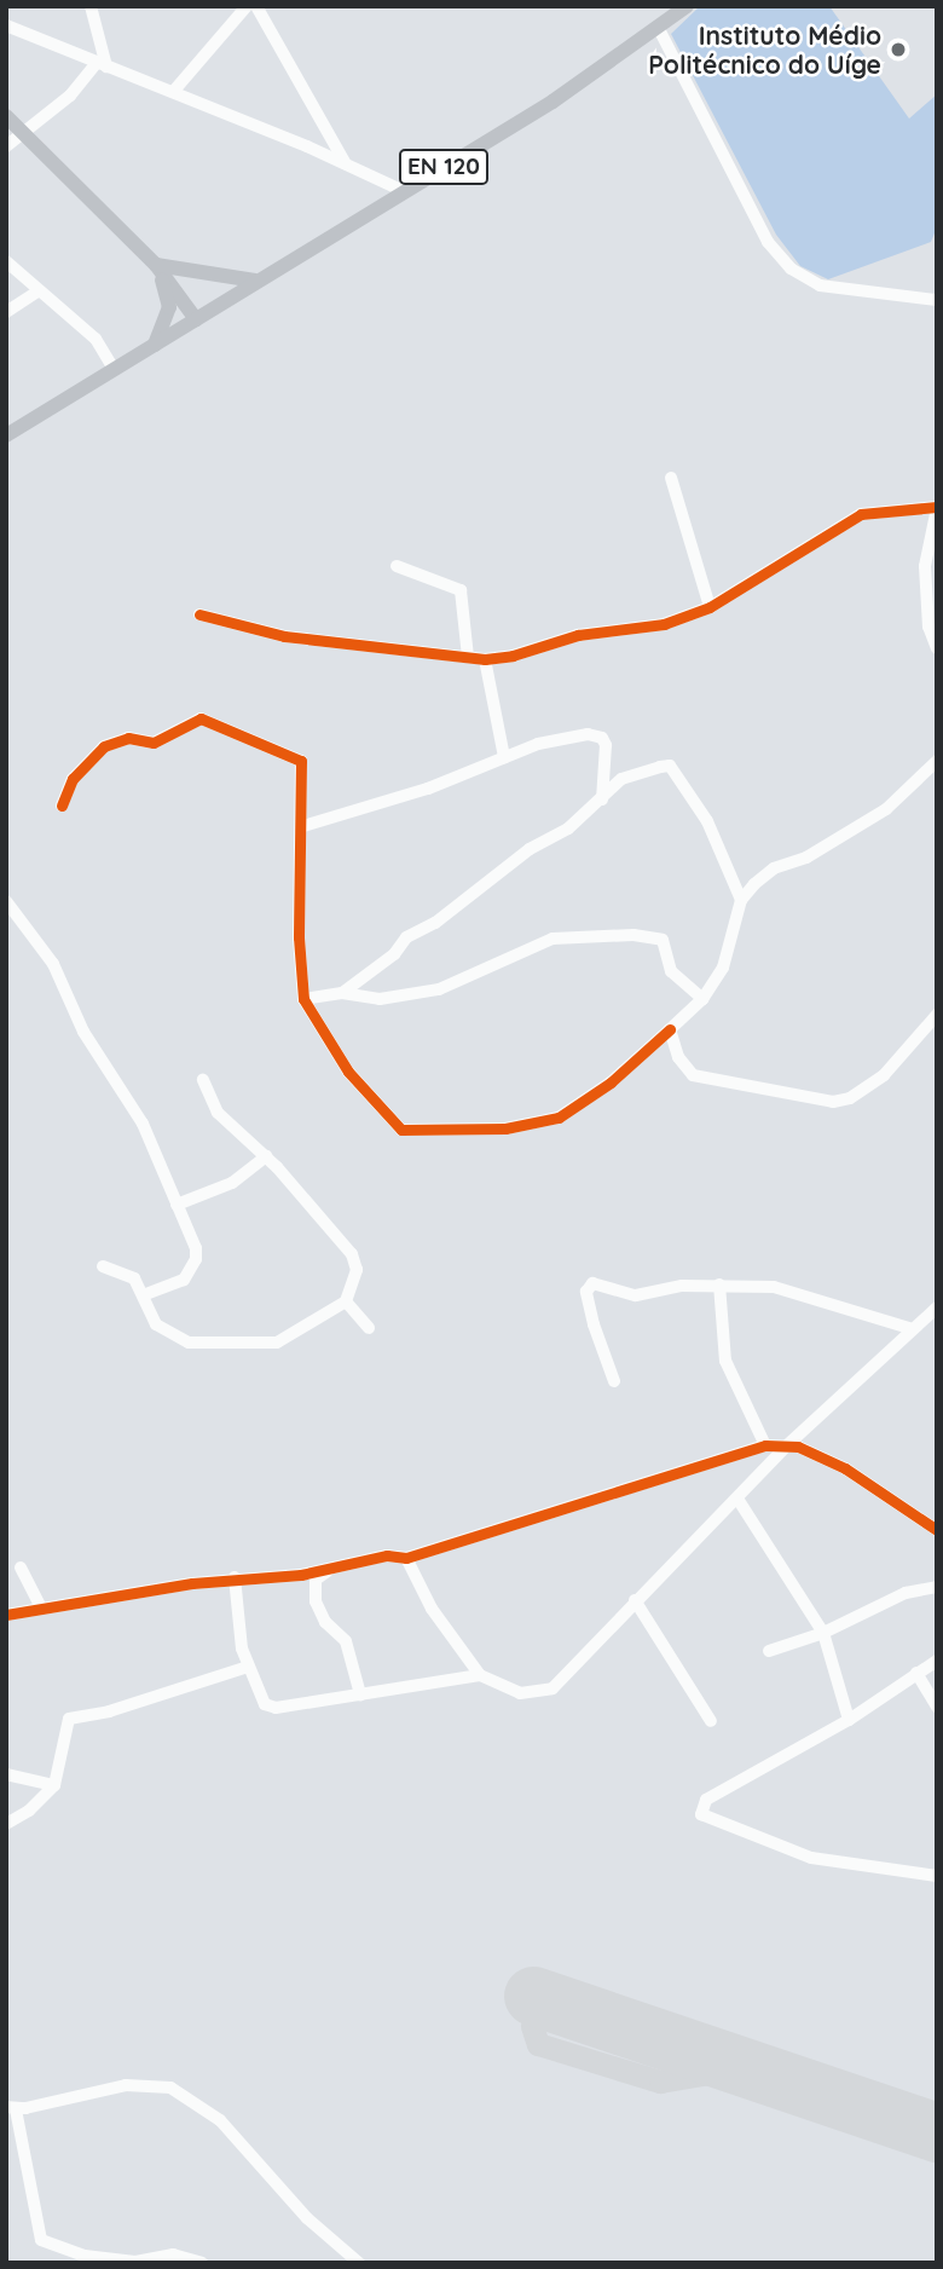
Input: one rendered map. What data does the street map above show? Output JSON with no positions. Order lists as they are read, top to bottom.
{
  "streets": {
    "main road": ["EN 120"]
  },
  "places": ["Instituto Médio Politécnico do Uíge"]
}
